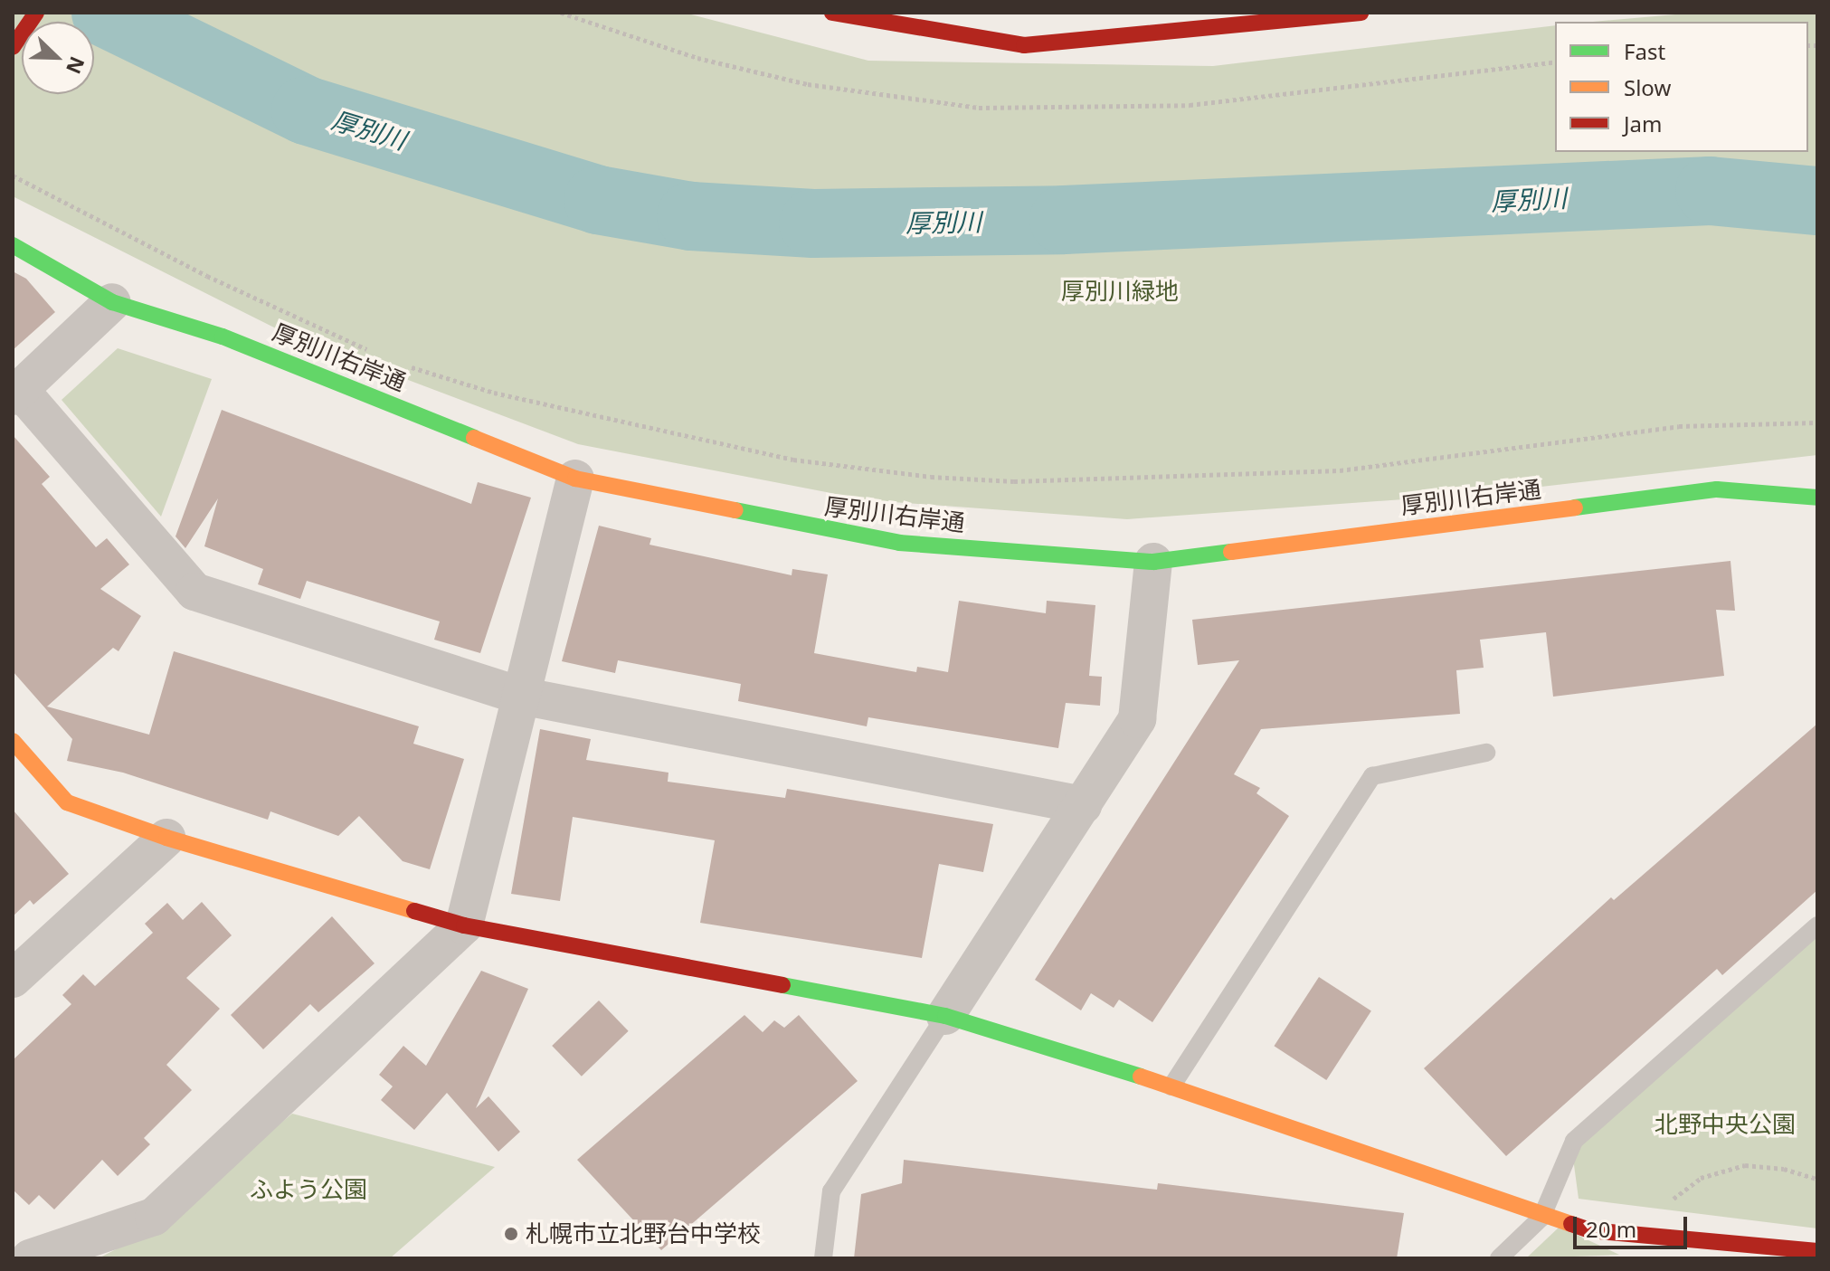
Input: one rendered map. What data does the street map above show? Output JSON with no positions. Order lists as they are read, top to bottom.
{
  "streets": {
    "street": ["厚別川右岸通"]
  },
  "water": ["厚別川"],
  "parks": ["厚別川緑地", "北野中央公園", "ふよう公園"],
  "places": ["札幌市立北野台中学校"],
  "legend": ["Fast", "Slow", "Jam"],
  "scale_bar": "20 m",
  "north": "bottom right"
}
